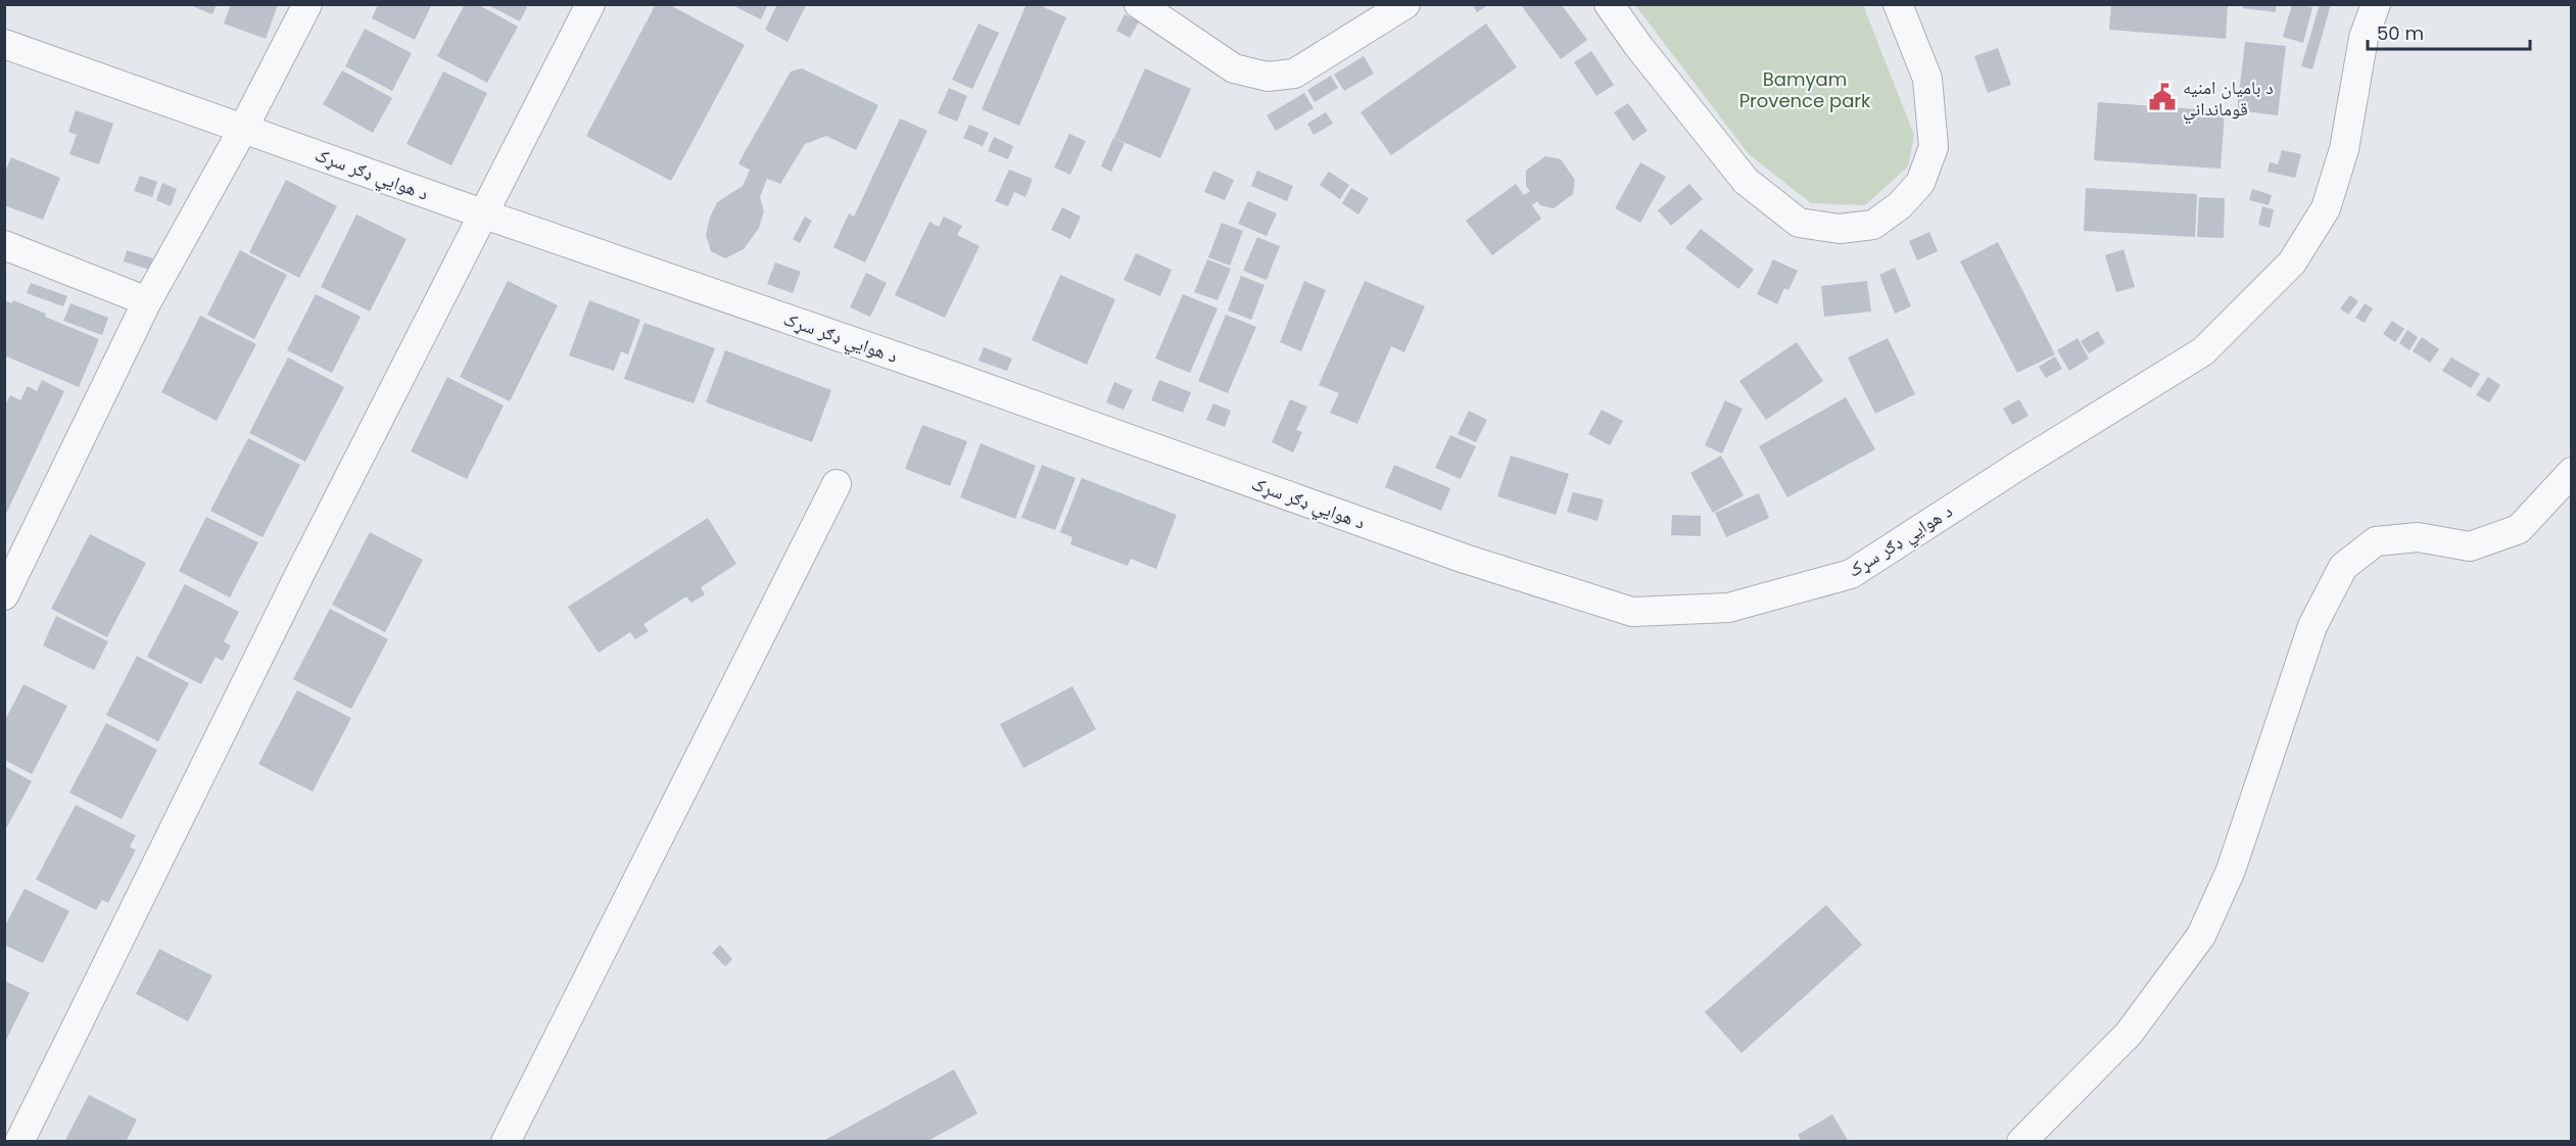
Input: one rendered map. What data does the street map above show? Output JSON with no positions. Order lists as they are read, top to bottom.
{
  "streets": {
    "street": ["د هوايي ډګر سړک"]
  },
  "parks": ["Bamyam Provence park"],
  "places": {
    "public building": ["د بامیان امنیه قومانداني"]
  },
  "scale_bar": "50 m"
}
